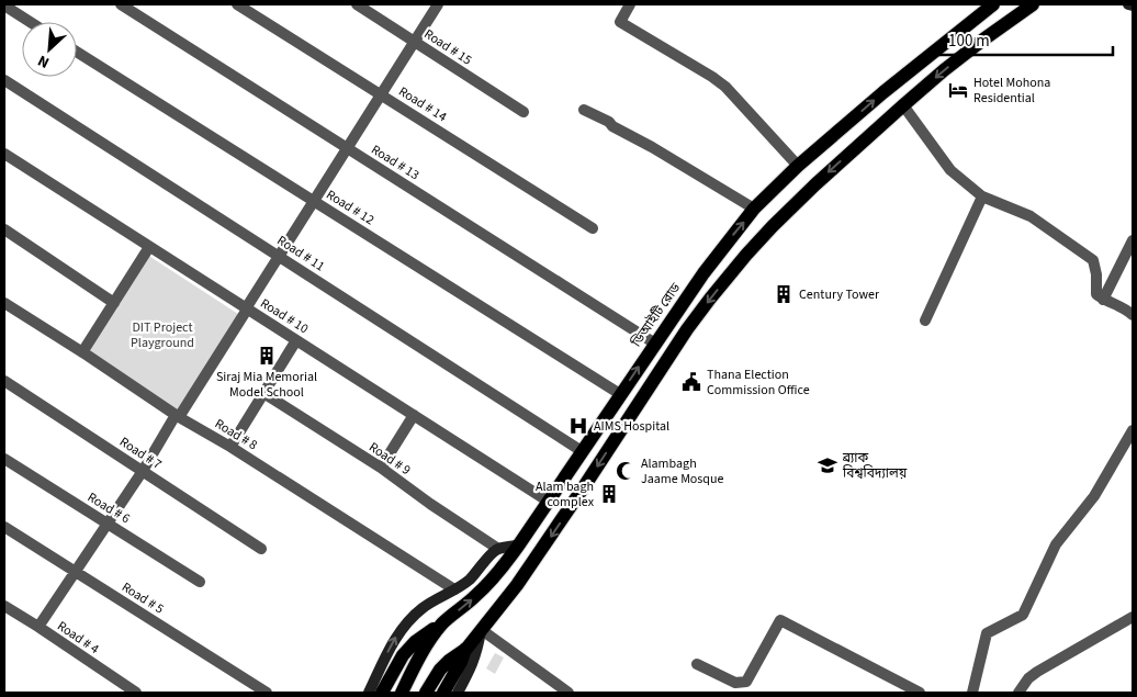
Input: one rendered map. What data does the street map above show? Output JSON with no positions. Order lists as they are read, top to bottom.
{
  "streets": {
    "main road": ["ডিআইটি রোড"],
    "street": [
      "Road # 15",
      "Road # 14",
      "Road # 13",
      "Road # 12",
      "Road # 11",
      "Road # 10",
      "Road # 8",
      "Road # 7",
      "Road # 9",
      "Road # 6",
      "Road # 5",
      "Road # 4"
    ]
  },
  "crossings": [
    ["Road # 13", "ডিআইটি রোড"],
    ["Road # 12", "ডিআইটি রোড"],
    ["Road # 11", "ডিআইটি রোড"],
    ["ডিআইটি রোড", "Road # 10"]
  ],
  "parks": ["DIT Project Playground"],
  "places": {
    "hotel": ["Hotel Mohona Residential"],
    "building": ["Century Tower", "Siraj Mia Memorial Model School", "Alam bagh complex"],
    "public building": ["Thana Election Commission Office"],
    "hospital": ["AIMS Hospital"],
    "school or university": ["ব্র্যাক বিশ্ববিদ্যালয়"],
    "mosque": ["Alambagh Jaame Mosque"]
  },
  "scale_bar": "100 m",
  "north": "bottom left"
}
